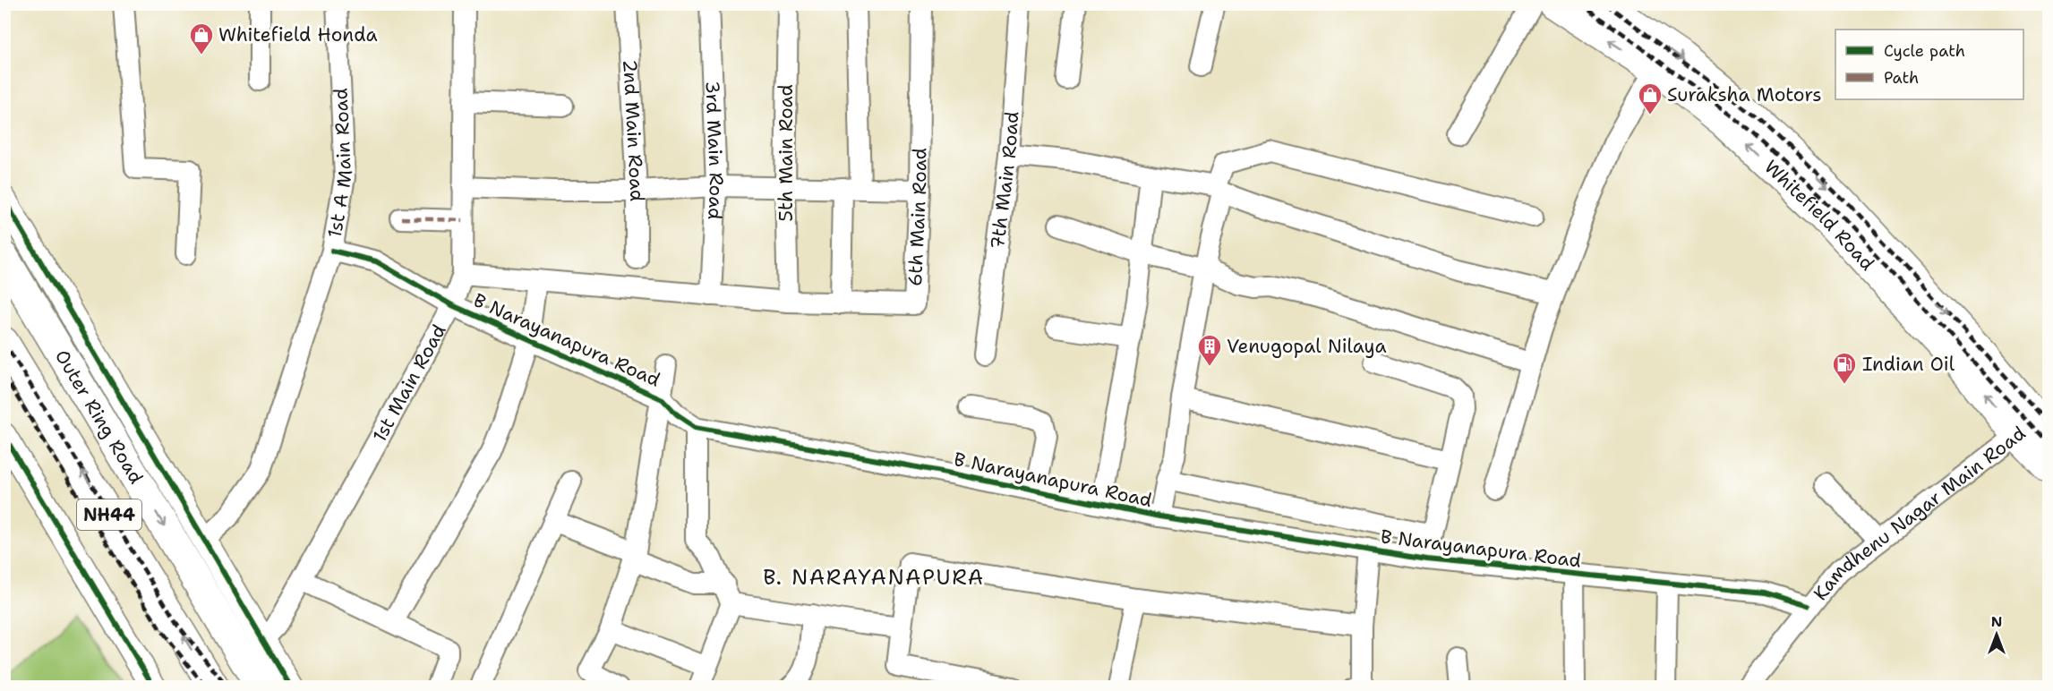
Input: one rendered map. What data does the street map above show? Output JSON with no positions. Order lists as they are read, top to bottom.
{
  "streets": {
    "main road": ["Whitefield Road", "Outer Ring Road", "NH44"],
    "street": [
      "2nd Main Road",
      "3rd Main Road",
      "5th Main Road",
      "1st A Main Road",
      "7th Main Road",
      "6th Main Road",
      "B Narayanapura Road",
      "1st Main Road",
      "Kamdhenu Nagar Main Road"
    ]
  },
  "crossings": [
    ["3rd Main Road", "6th Main Road"],
    ["5th Main Road", "6th Main Road"],
    ["1st A Main Road", "B Narayanapura Road"],
    ["Whitefield Road", "Kamdhenu Nagar Main Road"],
    ["6th Main Road", "1st Main Road"],
    ["B Narayanapura Road", "1st Main Road"],
    ["B Narayanapura Road", "Kamdhenu Nagar Main Road"]
  ],
  "districts": ["B. NARAYANAPURA"],
  "places": {
    "shop": ["Whitefield Honda", "Suraksha Motors"],
    "building": ["Venugopal Nilaya"],
    "fuel station": ["Indian Oil"]
  },
  "legend": ["Cycle path", "Path"],
  "north": "top"
}
